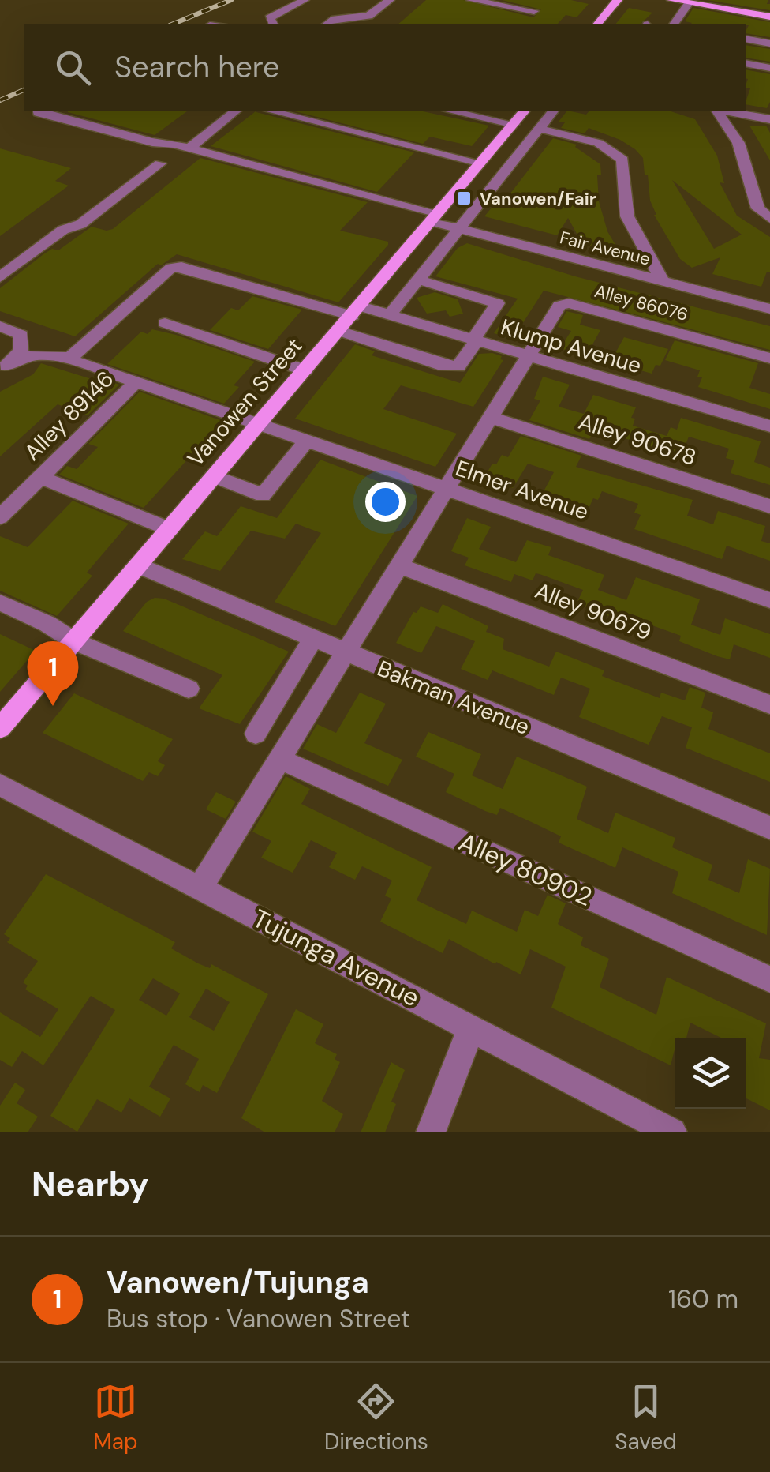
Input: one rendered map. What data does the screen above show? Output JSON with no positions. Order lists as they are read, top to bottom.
{
  "streets": {
    "main road": ["Vanowen Street"],
    "street": [
      "Fair Avenue",
      "Alley 86076",
      "Klump Avenue",
      "Alley 89146",
      "Alley 90678",
      "Elmer Avenue",
      "Alley 90679",
      "Bakman Avenue",
      "Alley 80902",
      "Tujunga Avenue"
    ]
  },
  "crossings": [
    ["Fair Avenue", "Vanowen Street"],
    ["Alley 86076", "Klump Avenue"],
    ["Klump Avenue", "Vanowen Street"],
    ["Klump Avenue", "Elmer Avenue"],
    ["Vanowen Street", "Elmer Avenue"],
    ["Vanowen Street", "Bakman Avenue"],
    ["Alley 89146", "Elmer Avenue"]
  ],
  "places": {
    "transit": ["Vanowen/Fair"]
  },
  "page": {
    "search": "Search here",
    "pins": "1",
    "heading": "Nearby",
    "list": [
      {
        "mark": "1",
        "name": "Vanowen/Tujunga",
        "note": "Bus stop · Vanowen Street",
        "value": "160 m"
      }
    ],
    "nav": ["Map", "Directions", "Saved"]
  }
}
